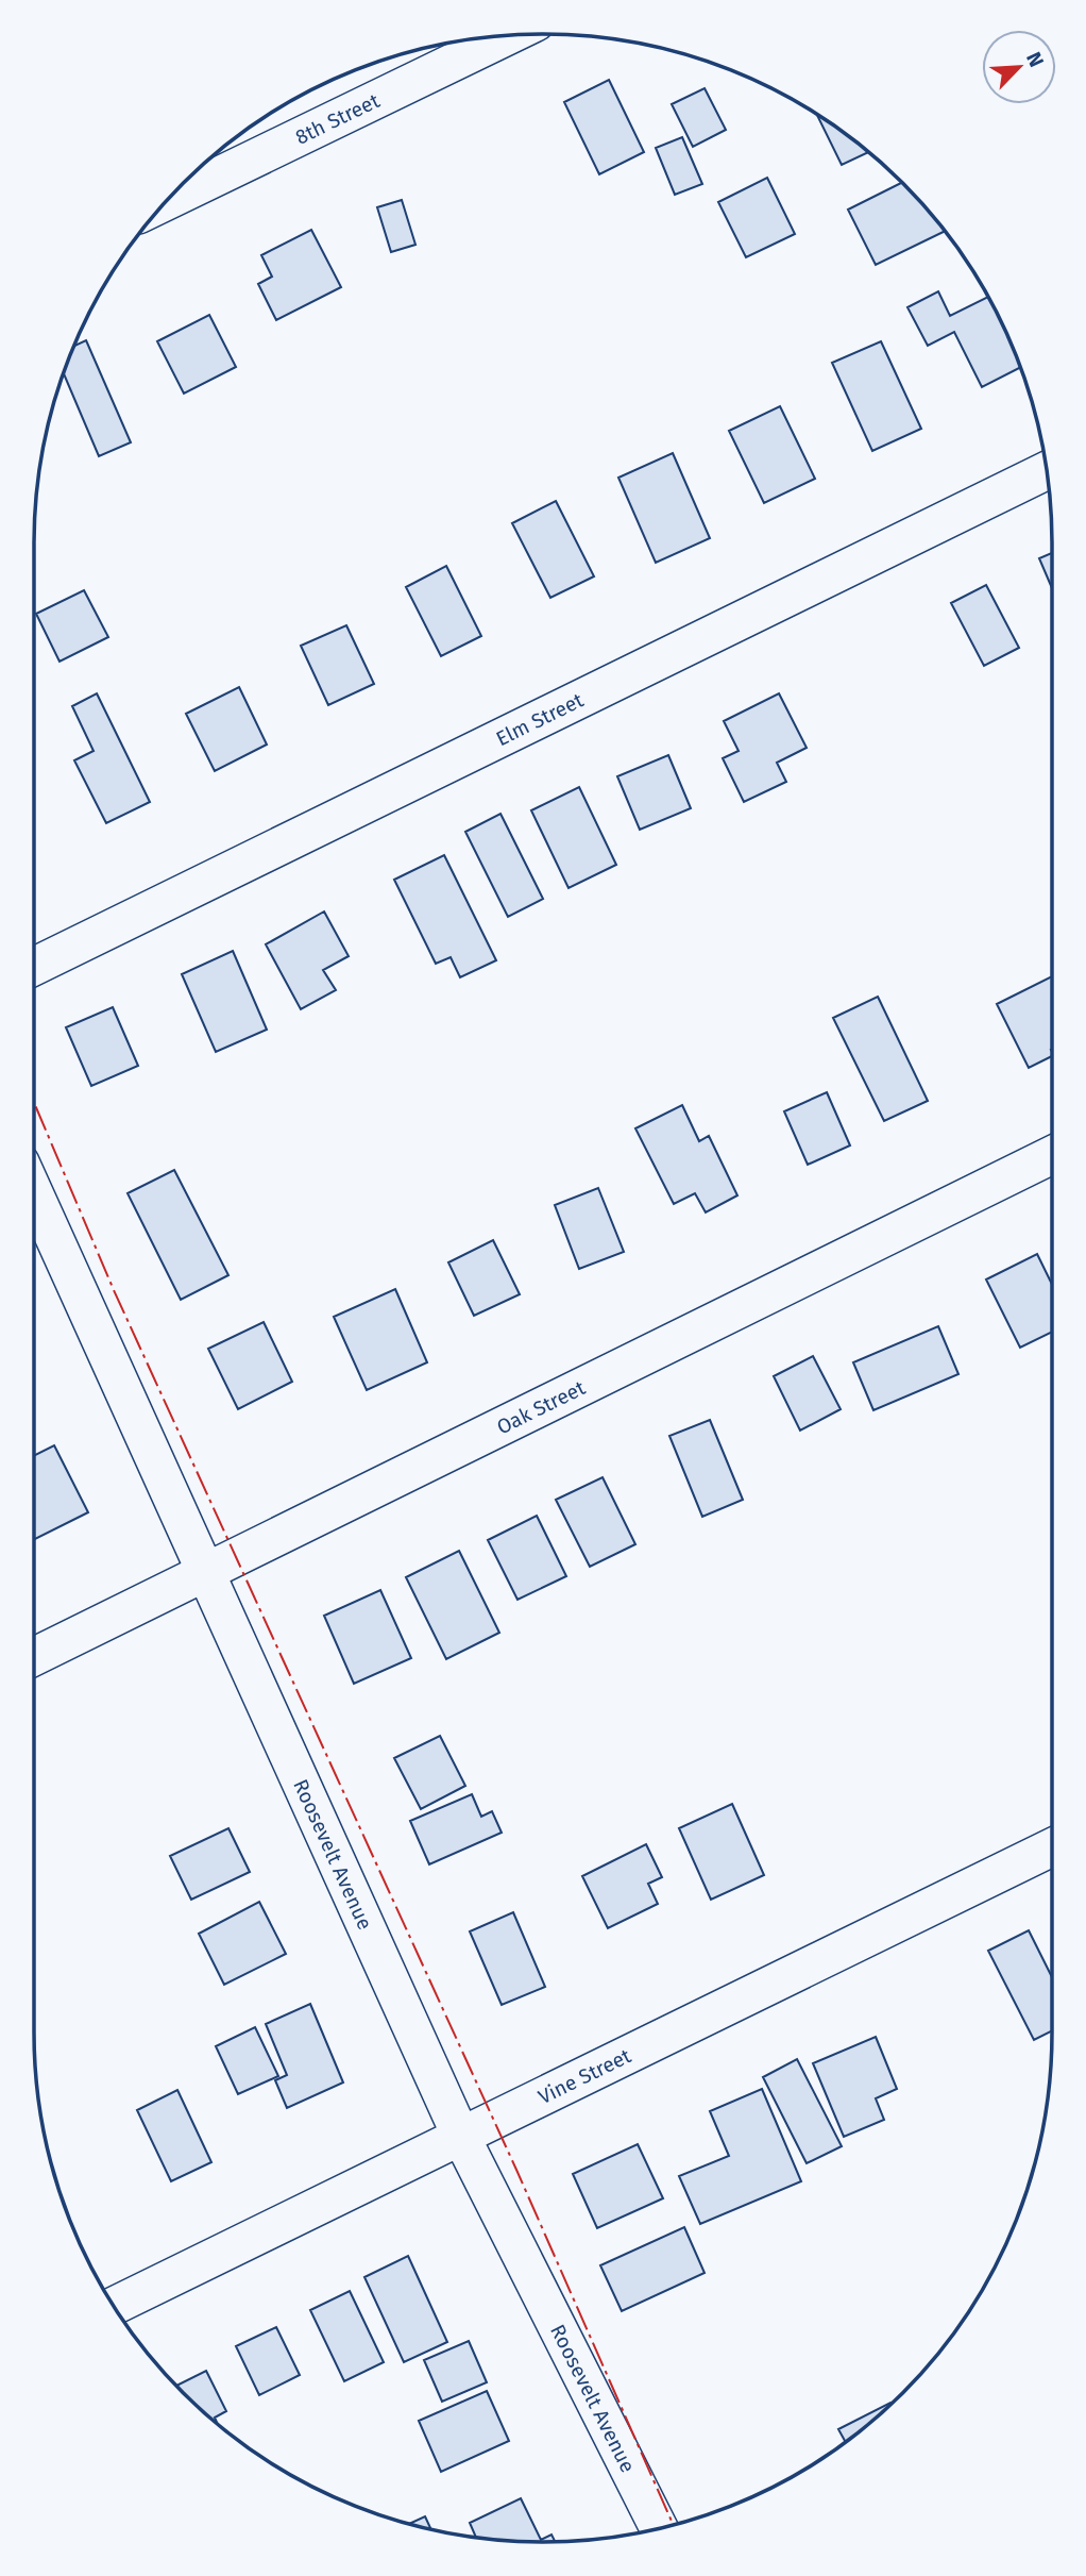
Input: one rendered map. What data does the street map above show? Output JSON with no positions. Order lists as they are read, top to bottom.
{
  "streets": {
    "street": [
      "8th Street",
      "Elm Street",
      "Oak Street",
      "Roosevelt Avenue",
      "Vine Street"
    ]
  },
  "crossings": [
    ["Oak Street", "Roosevelt Avenue"],
    ["Roosevelt Avenue", "Vine Street"]
  ],
  "north": "top right"
}
